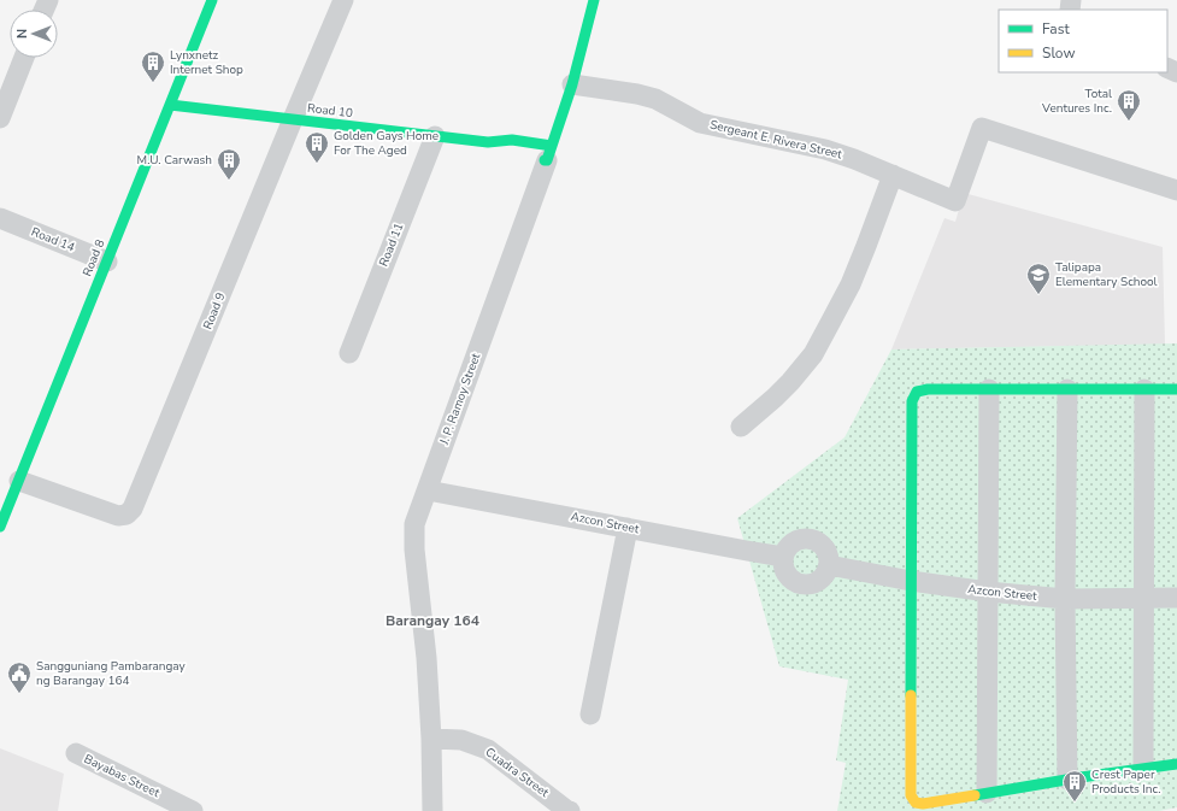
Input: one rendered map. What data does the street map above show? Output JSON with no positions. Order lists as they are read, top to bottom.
{
  "streets": {
    "street": [
      "Road 10",
      "Sergeant E. Rivera Street",
      "Road 14",
      "Road 11",
      "Road 8",
      "Road 9",
      "J. P. Ramoy Street",
      "Azcon Street",
      "Cuadra Street",
      "Bayabas Street"
    ]
  },
  "crossings": [
    ["Road 10", "Road 11"],
    ["Road 10", "Road 8"],
    ["Road 10", "Road 9"],
    ["Road 10", "J. P. Ramoy Street"],
    ["Sergeant E. Rivera Street", "J. P. Ramoy Street"],
    ["Road 14", "Road 8"],
    ["Road 8", "Road 9"],
    ["J. P. Ramoy Street", "Azcon Street"],
    ["J. P. Ramoy Street", "Cuadra Street"]
  ],
  "districts": ["Barangay 164"],
  "places": {
    "building": [
      "Lynxnetz Internet Shop",
      "Total Ventures Inc.",
      "Golden Gays Home For The Aged",
      "M.U. Carwash",
      "Crest Paper Products Inc."
    ],
    "school or university": ["Talipapa Elementary School"],
    "public building": ["Sangguniang Pambarangay ng Barangay 164"]
  },
  "legend": ["Fast", "Slow"],
  "north": "left"
}
